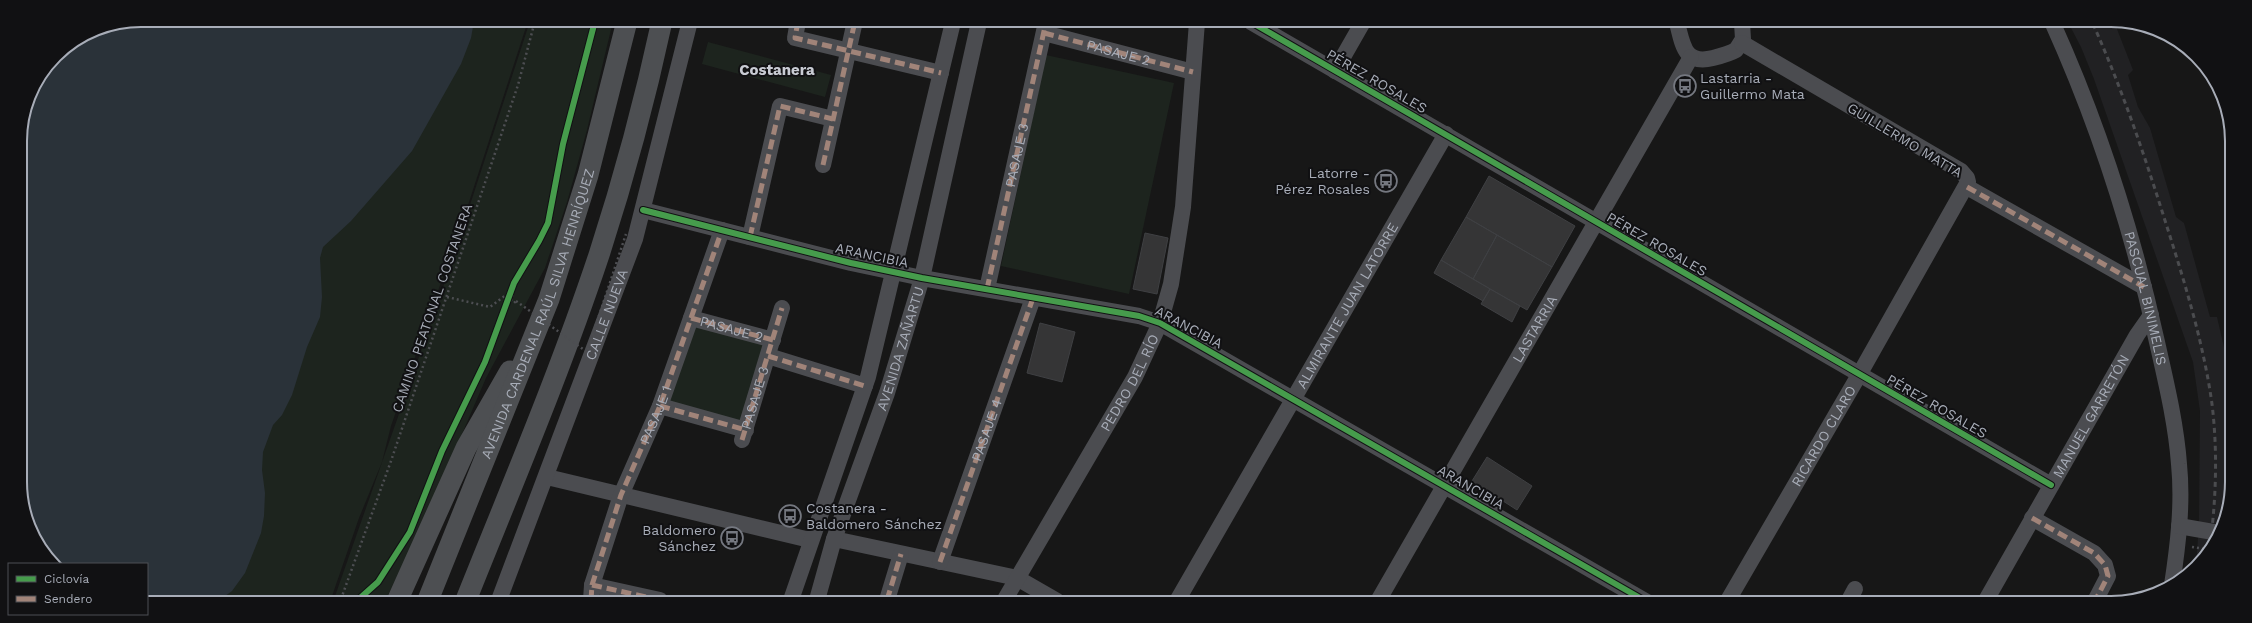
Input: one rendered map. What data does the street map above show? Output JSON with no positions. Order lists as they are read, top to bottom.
{
  "streets": {
    "main road": ["AVENIDA CARDENAL RAÚL SILVA HENRÍQUEZ"],
    "street": [
      "PASAJE 2",
      "PÉREZ ROSALES",
      "GUILLERMO MATTA",
      "PASAJE 3",
      "ARANCIBIA",
      "PASCUAL BINIMELIS",
      "ALMIRANTE JUAN LATORRE",
      "CALLE NUEVA",
      "LASTARRIA",
      "AVENIDA ZAÑARTU",
      "PEDRO DEL RÍO",
      "PASAJE 1",
      "MANUEL GARRETÓN",
      "PASAJE 4",
      "RICARDO CLARO"
    ],
    "path": ["CAMINO PEATONAL COSTANERA"]
  },
  "crossings": [
    ["PASAJE 2", "PASAJE 3"],
    ["PASAJE 2", "PEDRO DEL RÍO"],
    ["PASAJE 2", "PASAJE 1"],
    ["PÉREZ ROSALES", "ALMIRANTE JUAN LATORRE"],
    ["PÉREZ ROSALES", "LASTARRIA"],
    ["PÉREZ ROSALES", "MANUEL GARRETÓN"],
    ["PÉREZ ROSALES", "RICARDO CLARO"],
    ["GUILLERMO MATTA", "PASCUAL BINIMELIS"],
    ["GUILLERMO MATTA", "RICARDO CLARO"],
    ["PASAJE 3", "ARANCIBIA"],
    ["PASAJE 3", "AVENIDA ZAÑARTU"],
    ["PASAJE 3", "PASAJE 1"],
    ["ARANCIBIA", "ALMIRANTE JUAN LATORRE"],
    ["ARANCIBIA", "CALLE NUEVA"],
    ["ARANCIBIA", "LASTARRIA"],
    ["ARANCIBIA", "AVENIDA ZAÑARTU"],
    ["ARANCIBIA", "PEDRO DEL RÍO"],
    ["ARANCIBIA", "PASAJE 1"],
    ["ARANCIBIA", "PASAJE 4"],
    ["PASCUAL BINIMELIS", "MANUEL GARRETÓN"]
  ],
  "districts": ["Costanera"],
  "places": {
    "bus stop": [
      "Lastarria - Guillermo Mata",
      "Latorre - Pérez Rosales",
      "Costanera - Baldomero Sánchez",
      "Baldomero Sánchez"
    ]
  },
  "legend": ["Ciclovía", "Sendero"]
}
